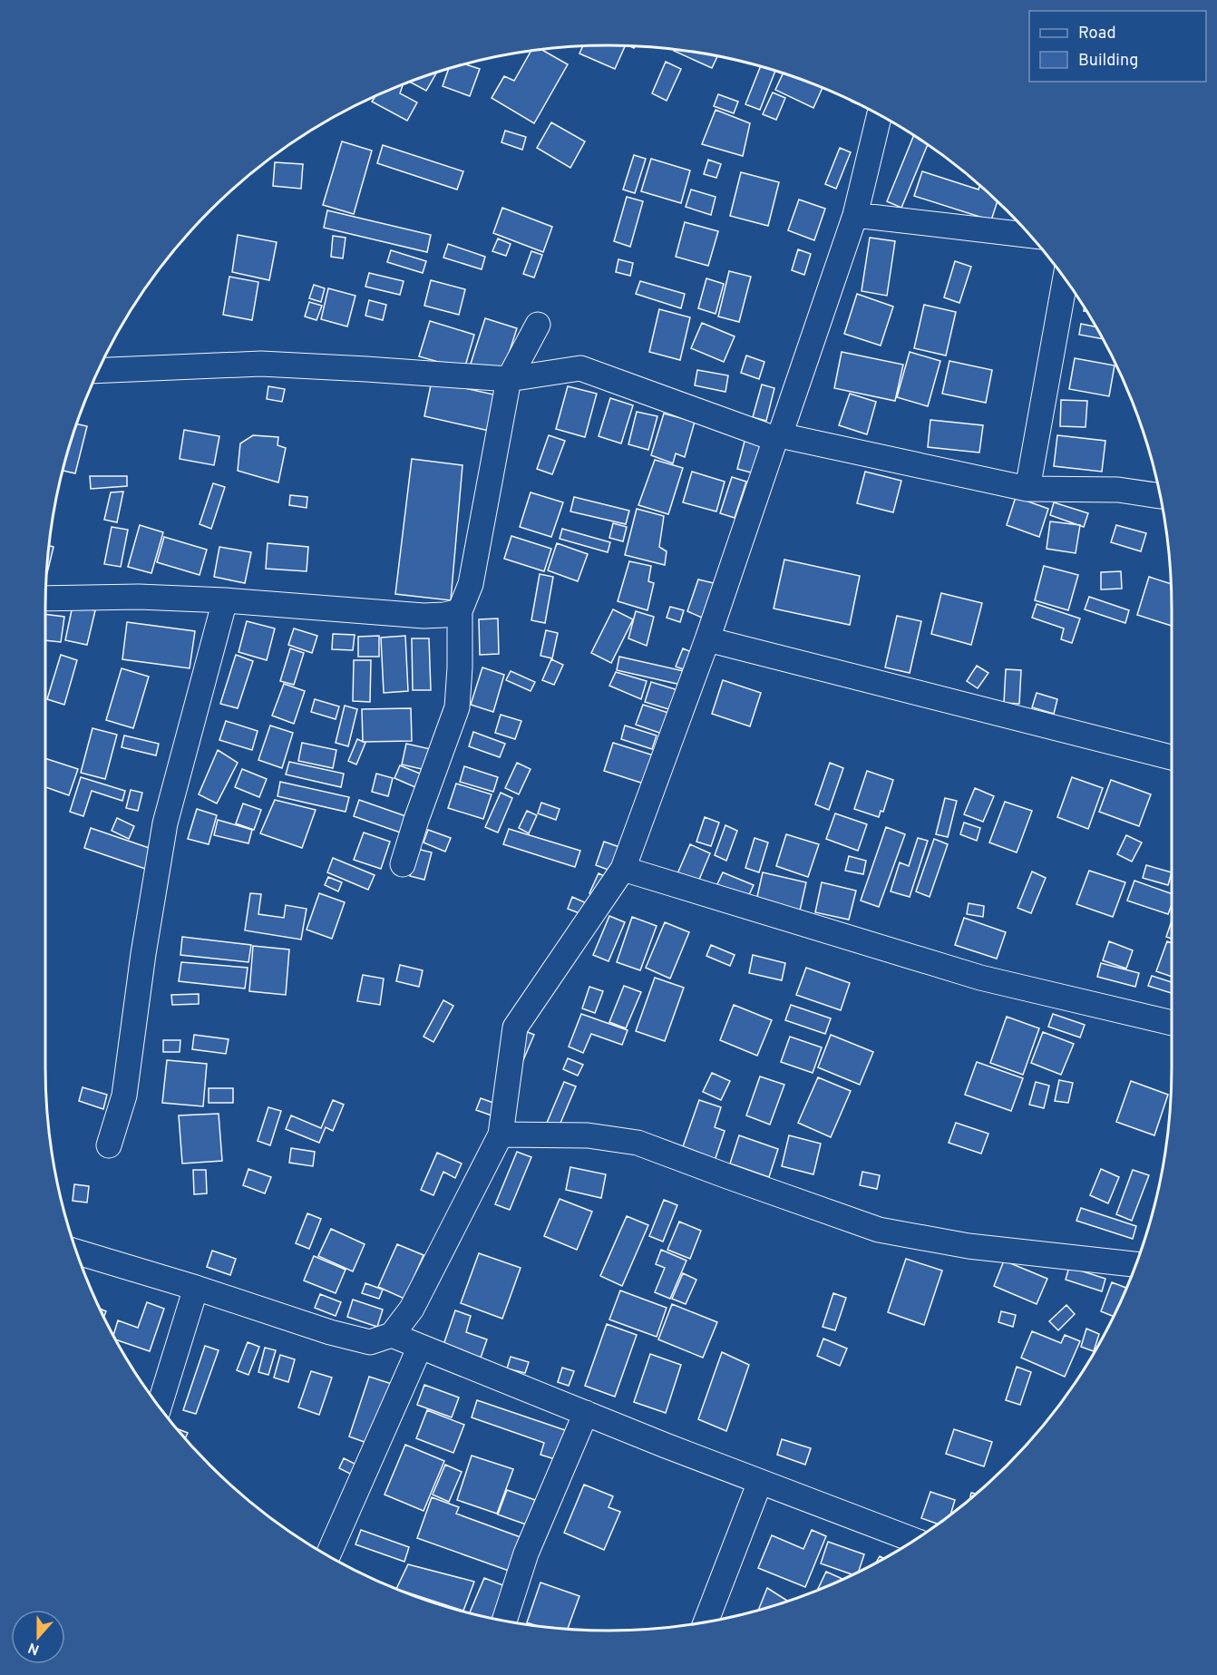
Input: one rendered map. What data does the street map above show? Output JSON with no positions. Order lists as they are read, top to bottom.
{
  "legend": ["Road", "Building"],
  "north": "bottom"
}
